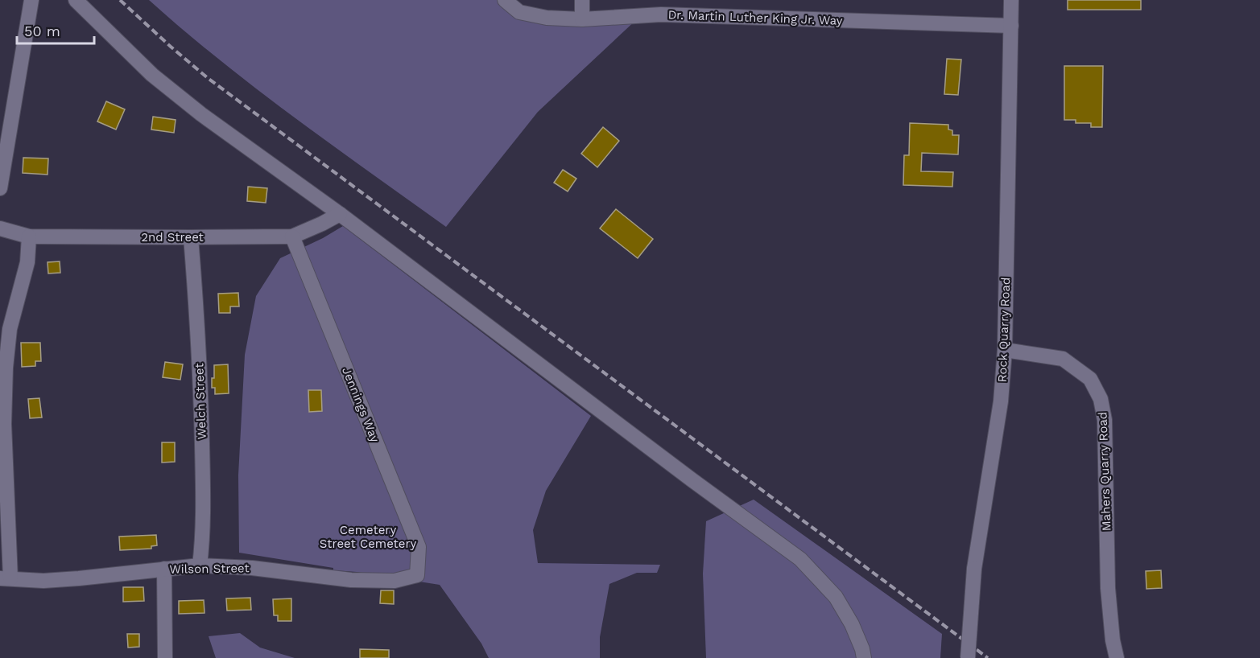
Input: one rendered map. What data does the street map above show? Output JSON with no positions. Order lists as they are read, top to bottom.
{
  "streets": {
    "street": [
      "Dr. Martin Luther King Jr. Way",
      "2nd Street",
      "Rock Quarry Road",
      "Welch Street",
      "Jennings Way",
      "Mahers Quarry Road",
      "Wilson Street"
    ]
  },
  "crossings": [
    ["Dr. Martin Luther King Jr. Way", "Rock Quarry Road"],
    ["2nd Street", "Welch Street"],
    ["2nd Street", "Jennings Way"],
    ["Rock Quarry Road", "Mahers Quarry Road"],
    ["Welch Street", "Wilson Street"],
    ["Jennings Way", "Wilson Street"]
  ],
  "parks": ["Cemetery Street Cemetery"],
  "scale_bar": "50 m"
}
